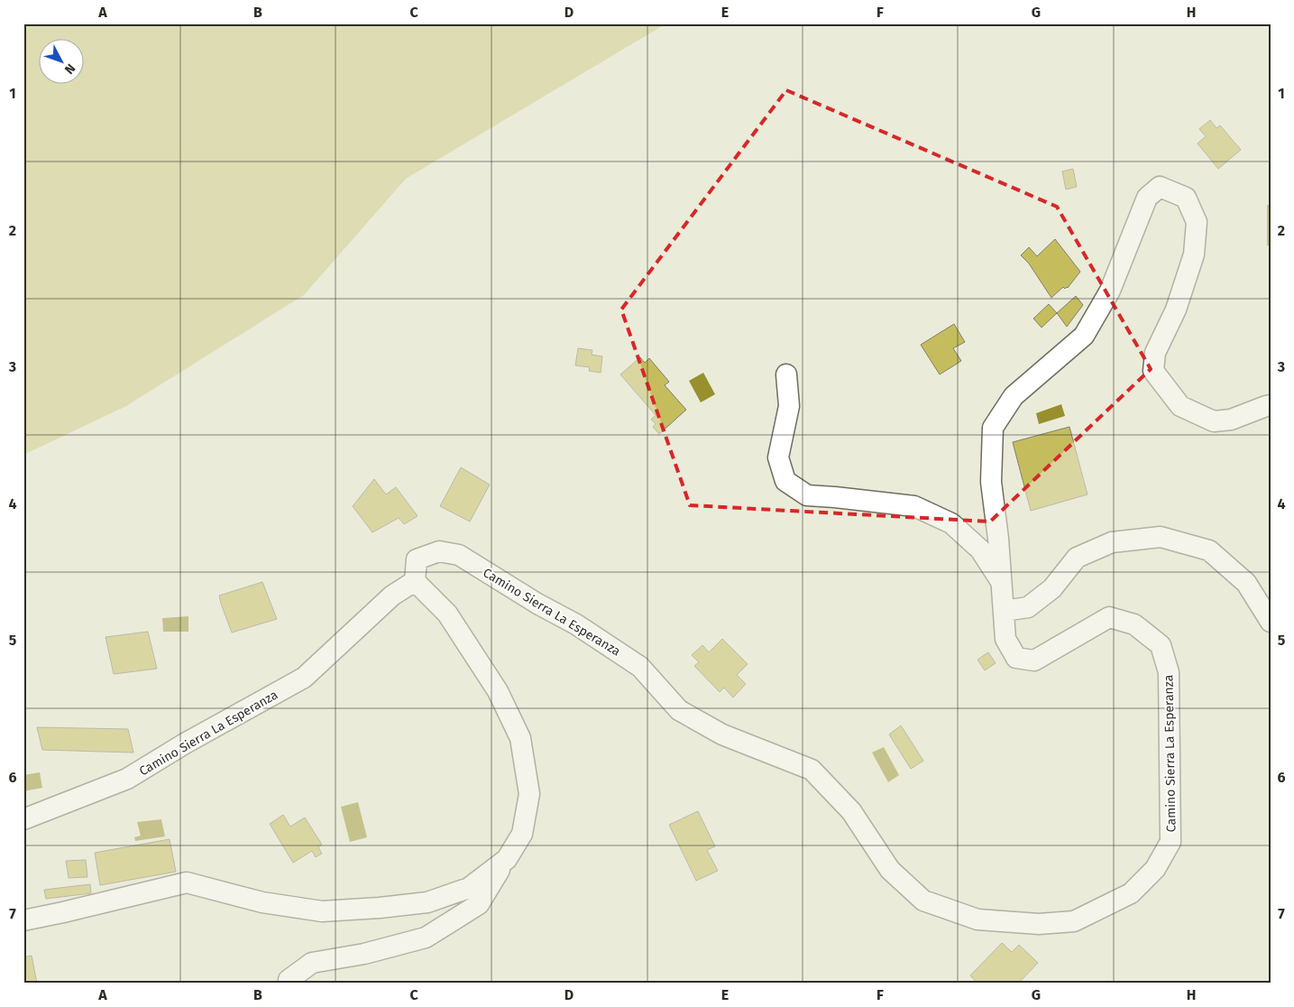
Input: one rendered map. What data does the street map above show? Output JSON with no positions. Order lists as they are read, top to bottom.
{
  "streets": {
    "street": ["Camino Sierra La Esperanza"]
  },
  "north": "bottom right",
  "grid": {
    "columns": [
      "A",
      "B",
      "C",
      "D",
      "E",
      "F",
      "G",
      "H"
    ],
    "rows": [
      "1",
      "2",
      "3",
      "4",
      "5",
      "6",
      "7"
    ]
  }
}
